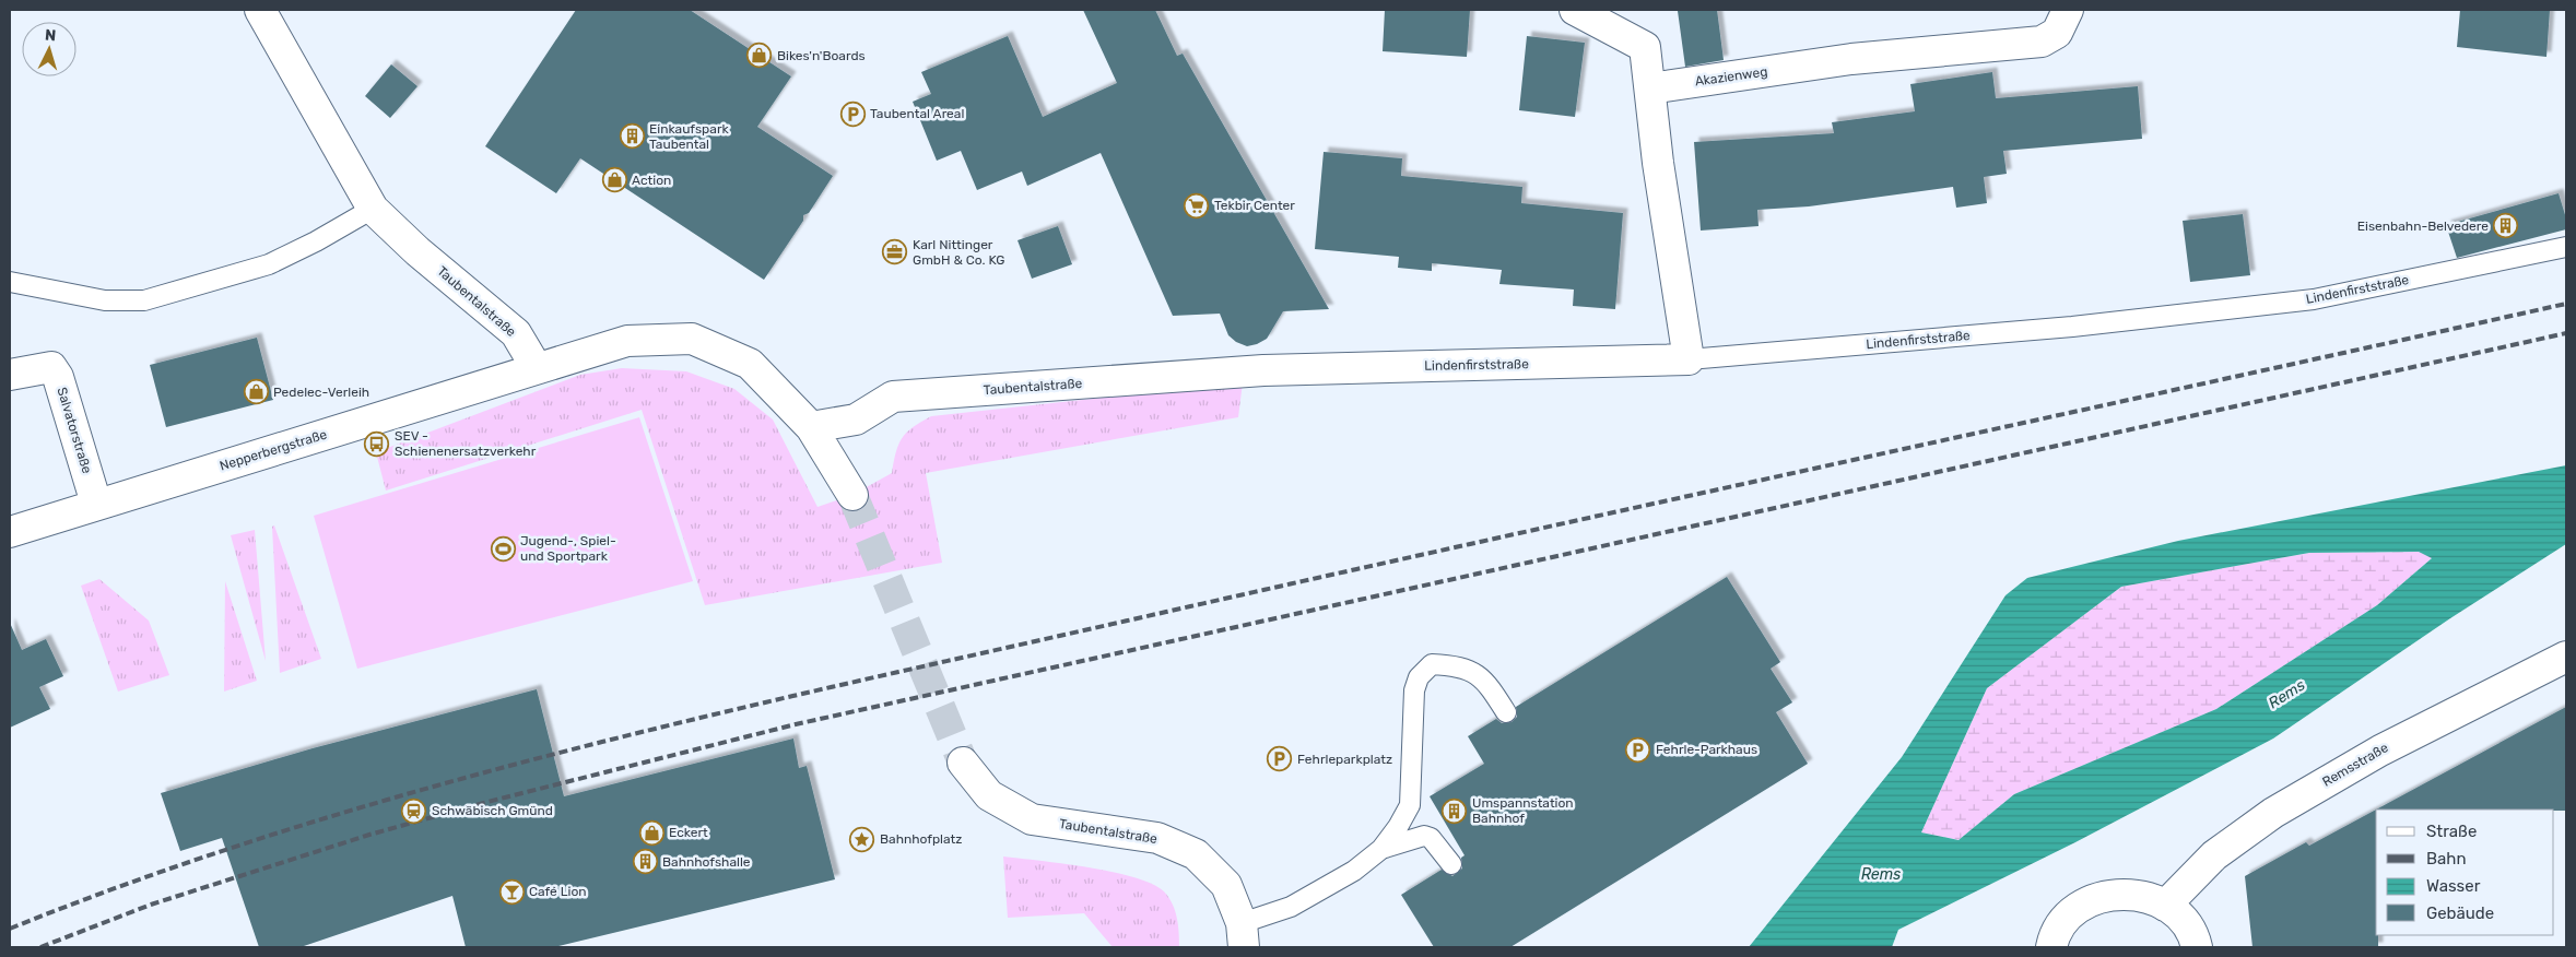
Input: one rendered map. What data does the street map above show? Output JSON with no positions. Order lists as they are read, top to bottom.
{
  "streets": {
    "street": [
      "Akazienweg",
      "Lindenfirststraße",
      "Taubentalstraße",
      "Salvatorstraße",
      "Nepperbergstraße",
      "Remsstraße"
    ]
  },
  "crossings": [
    ["Lindenfirststraße", "Taubentalstraße"],
    ["Taubentalstraße", "Nepperbergstraße"],
    ["Salvatorstraße", "Nepperbergstraße"]
  ],
  "water": ["Rems"],
  "places": {
    "shop": [
      "Bikes'n'Boards",
      "Action",
      "Pedelec-Verleih",
      "Eckert"
    ],
    "parking": ["Taubental Areal", "Fehrle-Parkhaus", "Fehrleparkplatz"],
    "building": [
      "Einkaufspark Taubental",
      "Eisenbahn-Belvedere",
      "Umspannstation Bahnhof",
      "Bahnhofshalle"
    ],
    "supermarket": ["Tekbir Center"],
    "office": ["Karl Nittinger GmbH & Co. KG"],
    "bus stop": ["SEV - Schienenersatzverkehr"],
    "sports": ["Jugend-, Spiel- und Sportpark"],
    "station": ["Schwäbisch Gmünd"],
    "place": ["Bahnhofplatz"],
    "bar": ["Café Lion"]
  },
  "legend": [
    "Straße",
    "Bahn",
    "Wasser",
    "Gebäude"
  ],
  "north": "top"
}
